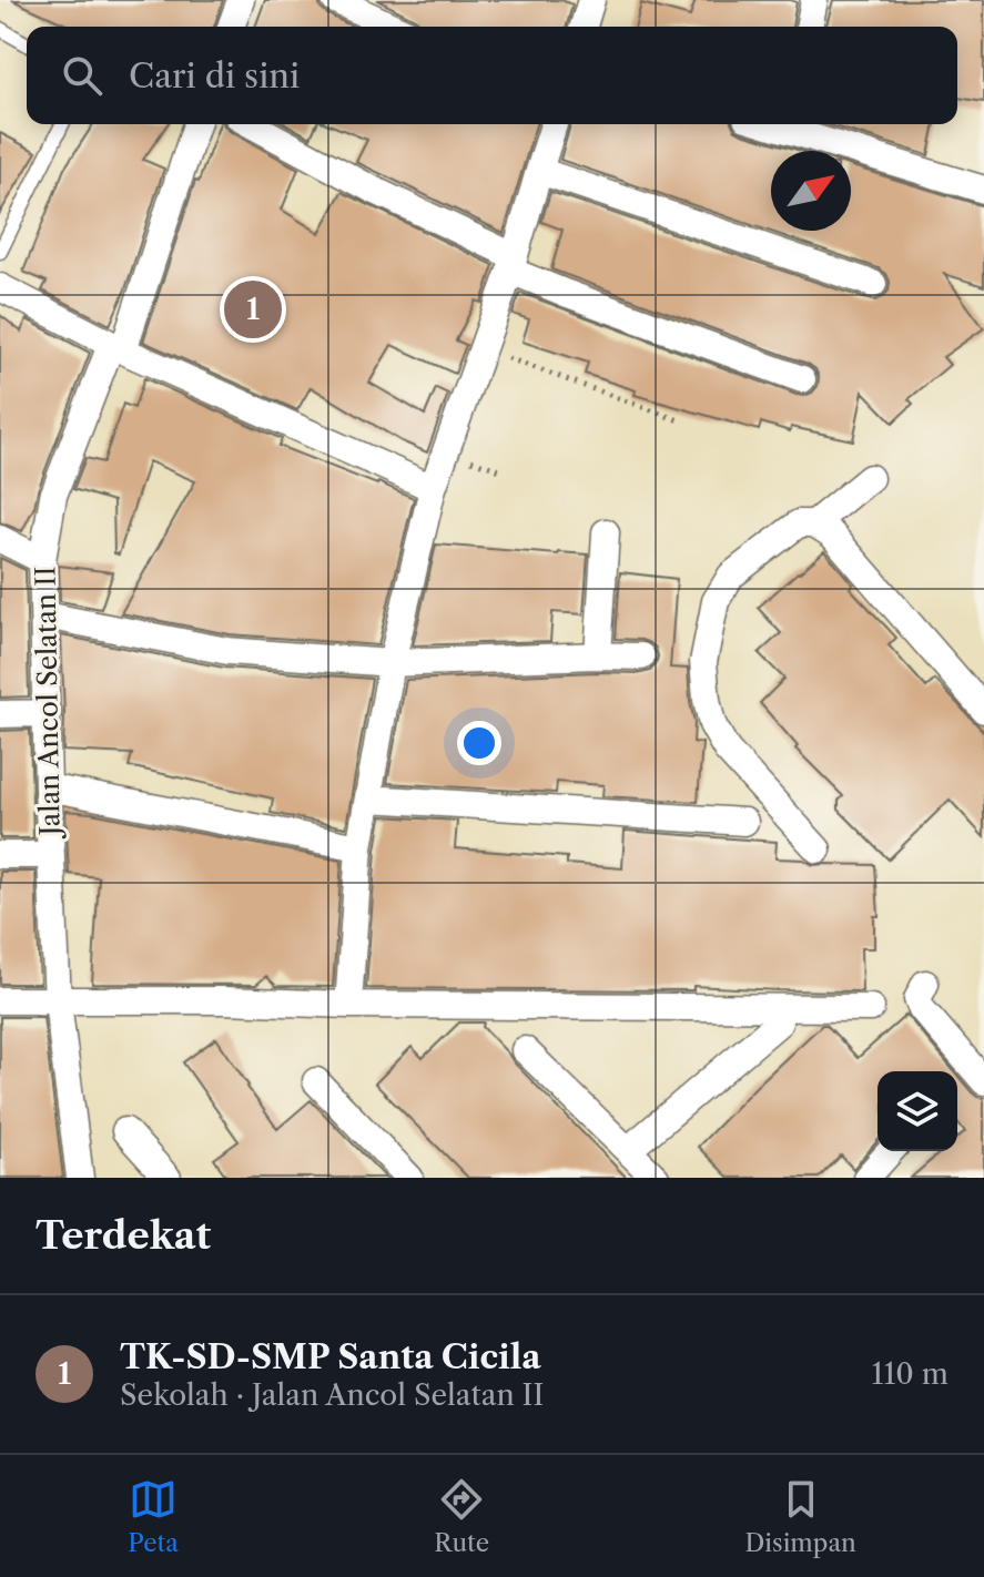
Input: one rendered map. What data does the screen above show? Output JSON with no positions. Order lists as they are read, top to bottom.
{
  "streets": {
    "street": ["Jalan Ancol Selatan II"]
  },
  "north": "top right",
  "page": {
    "search": "Cari di sini",
    "pins": "1",
    "heading": "Terdekat",
    "list": [
      {
        "mark": "1",
        "name": "TK-SD-SMP Santa Cicila",
        "note": "Sekolah · Jalan Ancol Selatan II",
        "value": "110 m"
      }
    ],
    "nav": ["Peta", "Rute", "Disimpan"]
  }
}
